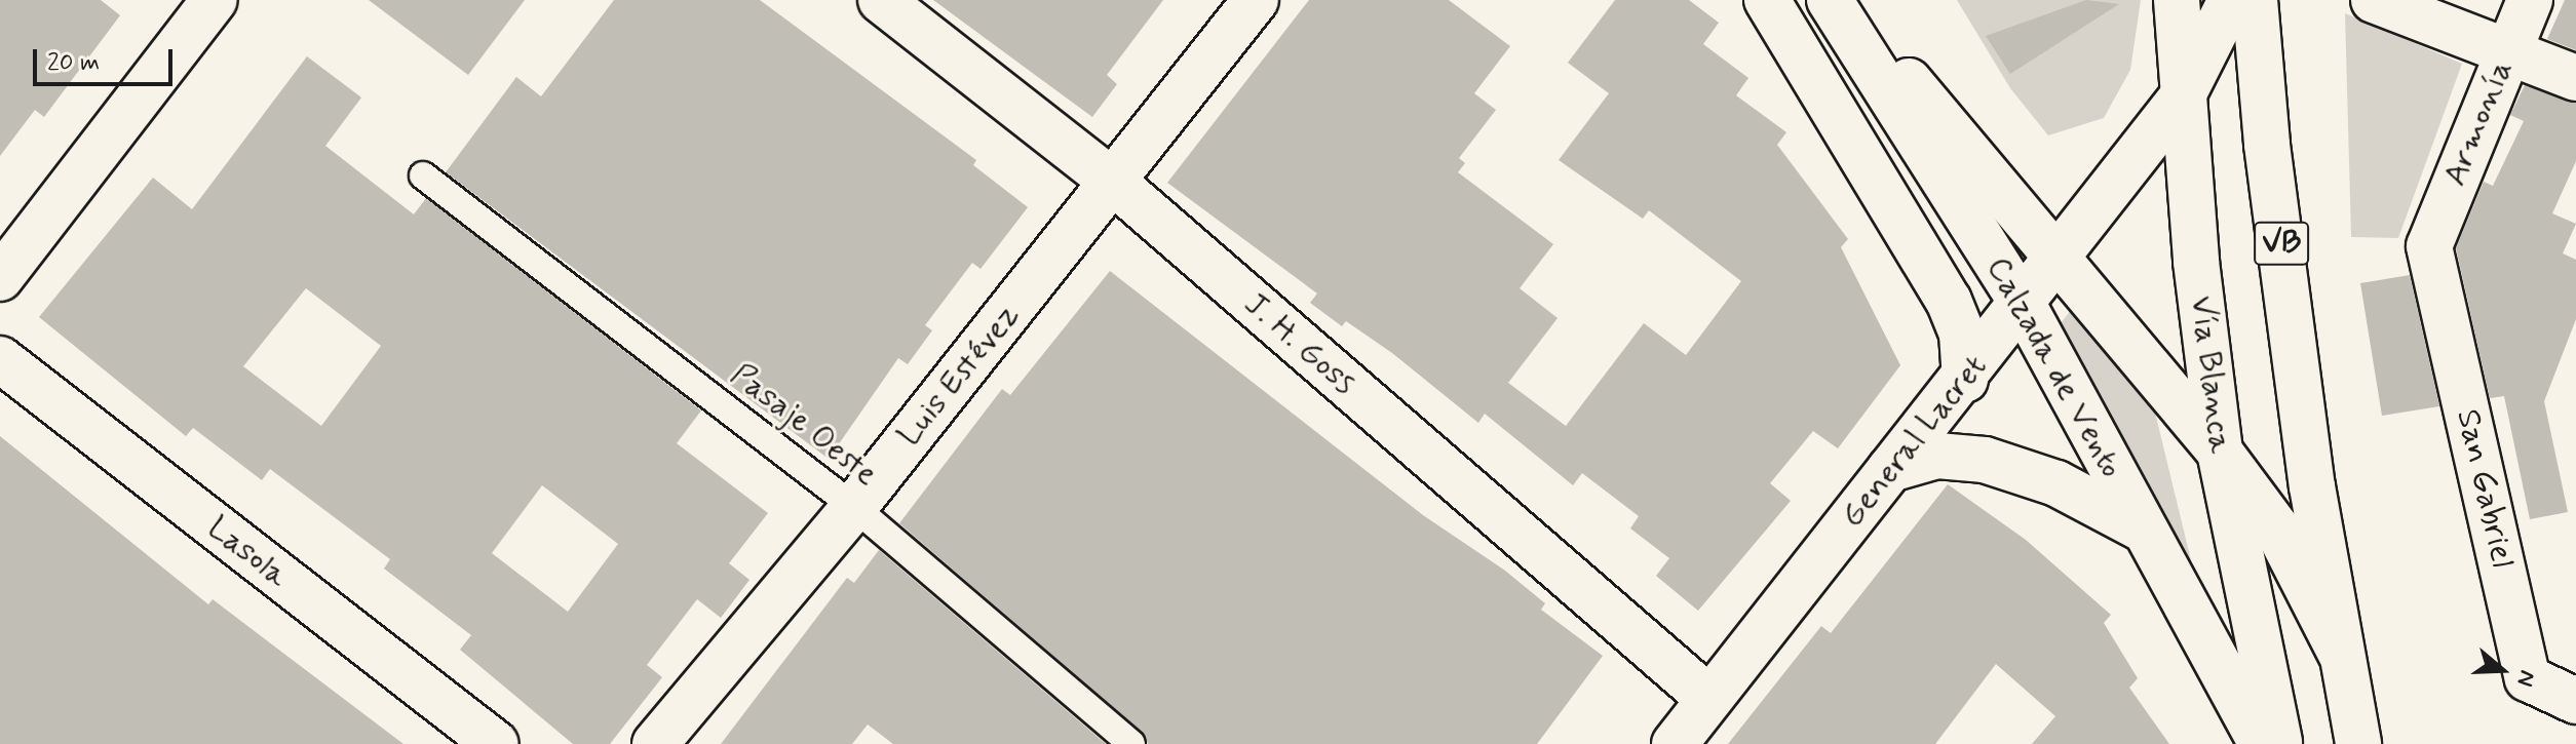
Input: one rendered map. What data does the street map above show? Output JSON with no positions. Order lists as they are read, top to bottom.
{
  "streets": {
    "main road": [
      "Armonía",
      "VB",
      "J. H. Goss",
      "Calzada de Vento",
      "Vía Blanca",
      "Luis Estévez",
      "General Lacret",
      "San Gabriel",
      "Lasola"
    ],
    "lane": ["Pasaje Oeste"]
  },
  "crossings": [
    ["Armonía", "San Gabriel"],
    ["VB", "Calzada de Vento"],
    ["J. H. Goss", "Luis Estévez"],
    ["J. H. Goss", "General Lacret"],
    ["Calzada de Vento", "Vía Blanca"],
    ["Calzada de Vento", "General Lacret"],
    ["Vía Blanca", "General Lacret"],
    ["Luis Estévez", "Pasaje Oeste"]
  ],
  "scale_bar": "20 m",
  "north": "right"
}
